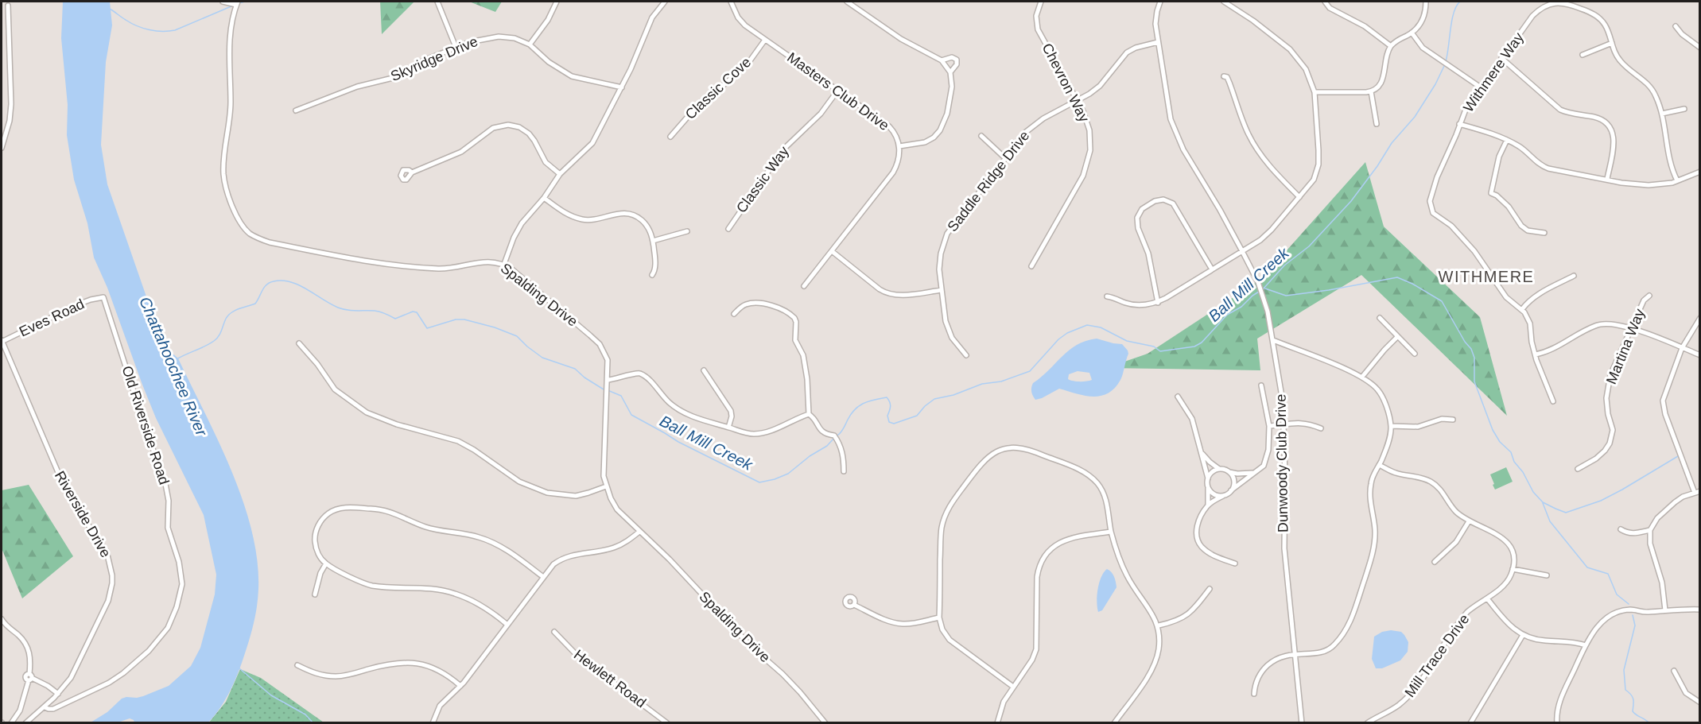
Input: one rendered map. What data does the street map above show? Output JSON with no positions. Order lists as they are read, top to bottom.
{
  "streets": {
    "street": [
      "Skyridge Drive",
      "Withmere Way",
      "Chevron Way",
      "Classic Cove",
      "Masters Club Drive",
      "Classic Way",
      "Saddle Ridge Drive",
      "Spalding Drive",
      "Eves Road",
      "Martina Way",
      "Old Riverside Road",
      "Dunwoody Club Drive",
      "Riverside Drive",
      "Mill Trace Drive",
      "Hewlett Road"
    ]
  },
  "crossings": [
    ["Chevron Way", "Saddle Ridge Drive"],
    ["Classic Cove", "Masters Club Drive"],
    ["Masters Club Drive", "Classic Way"],
    ["Saddle Ridge Drive", "Dunwoody Club Drive"],
    ["Eves Road", "Old Riverside Road"],
    ["Eves Road", "Riverside Drive"],
    ["Old Riverside Road", "Riverside Drive"]
  ],
  "districts": ["WITHMERE"],
  "water": ["Ball Mill Creek", "Chattahoochee River"]
}
